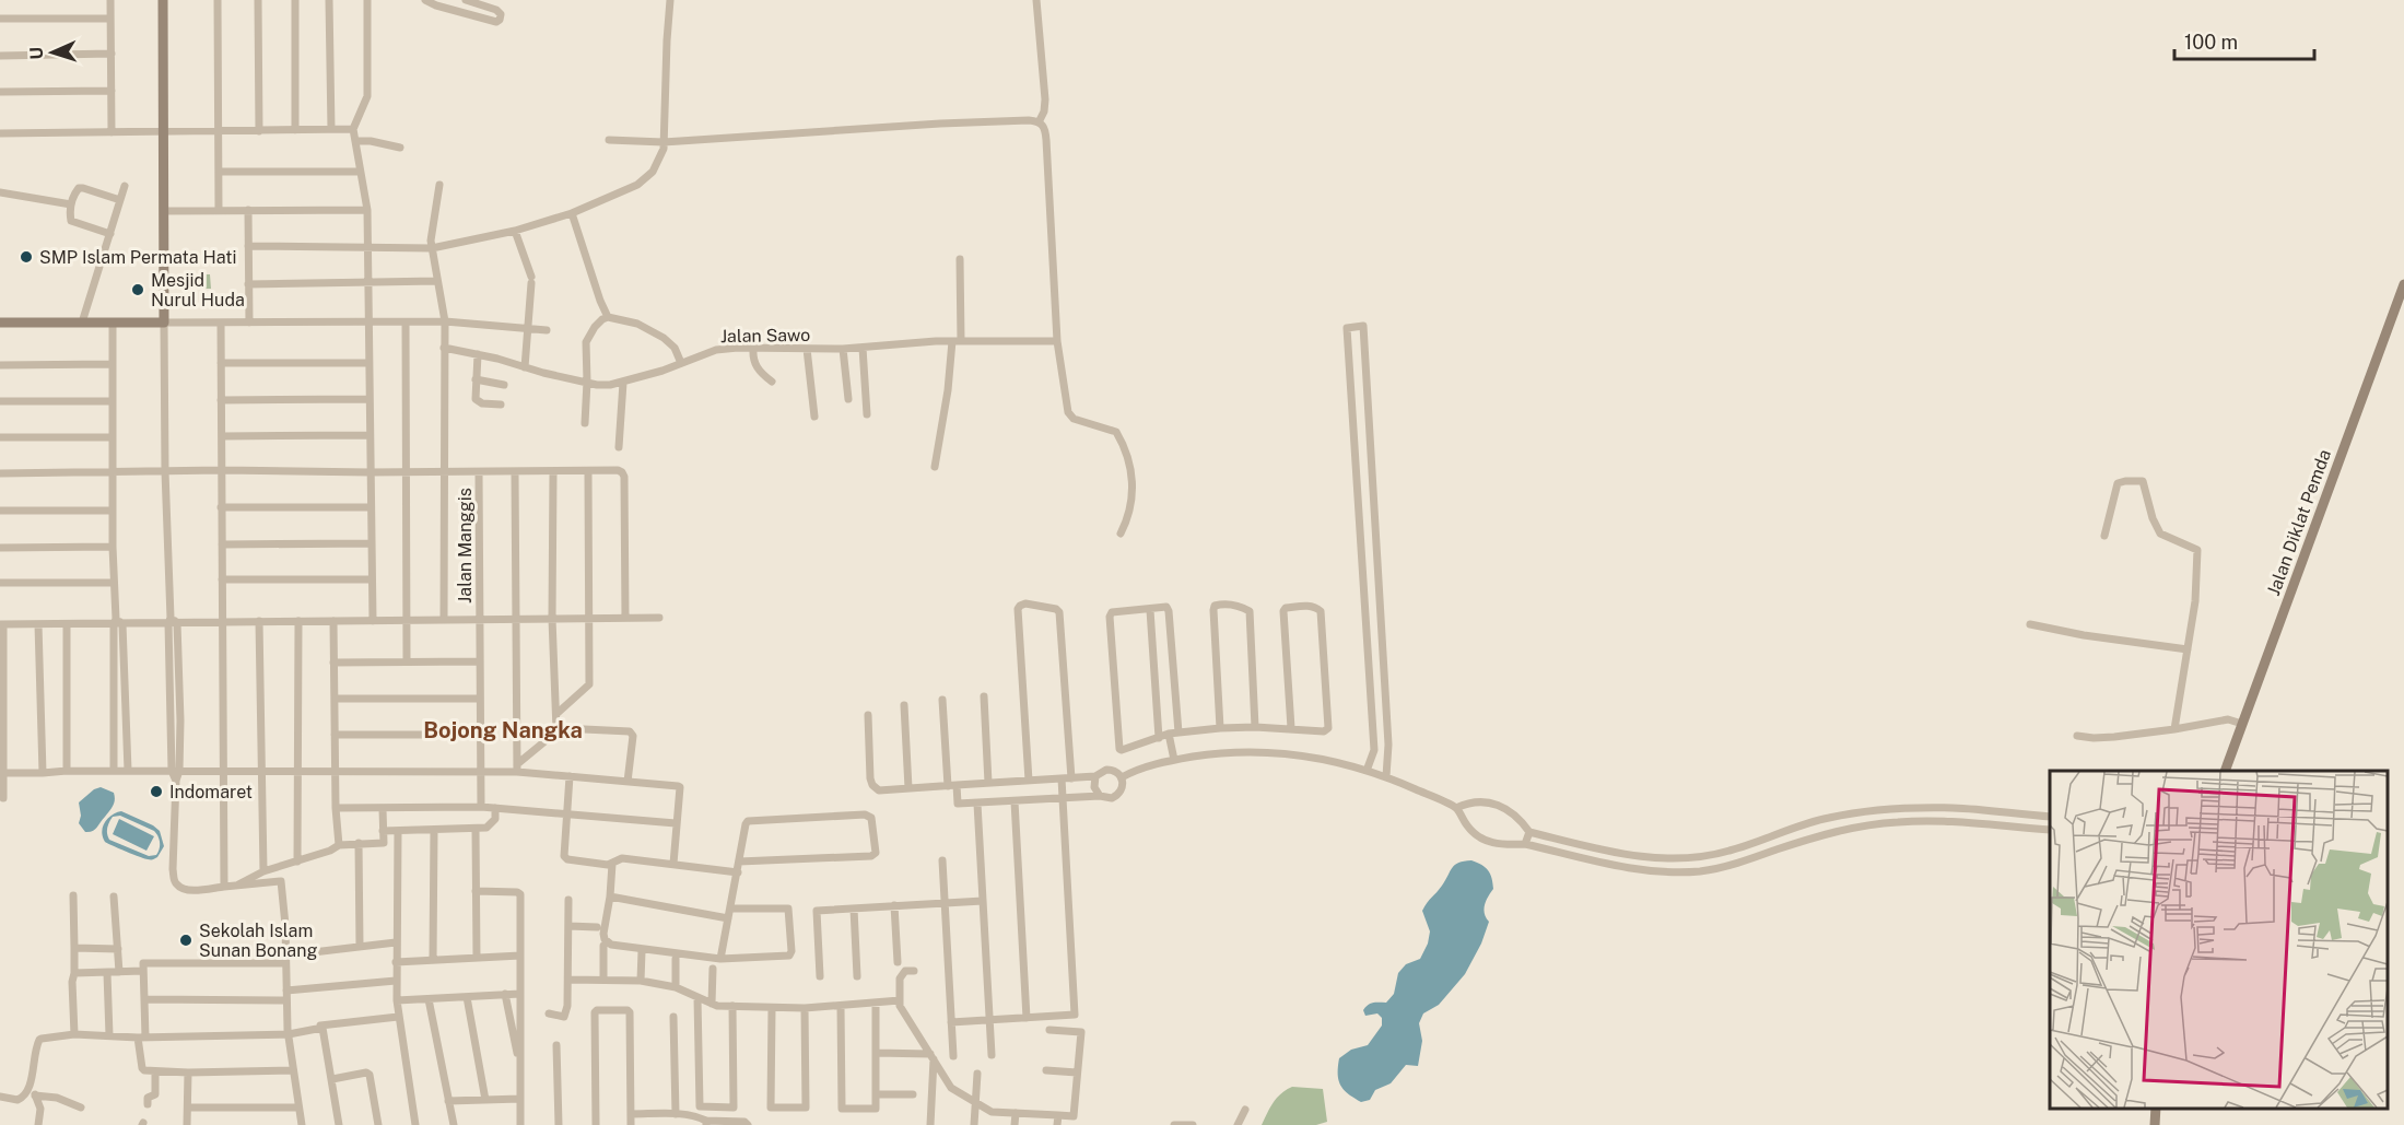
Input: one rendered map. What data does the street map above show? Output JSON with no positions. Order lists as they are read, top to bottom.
{
  "streets": {
    "street": ["Jalan Sawo", "Jalan Diklat Pemda", "Jalan Manggis"]
  },
  "districts": ["Bojong Nangka"],
  "places": [
    "SMP Islam Permata Hati",
    "Mesjid Nurul Huda",
    "Indomaret",
    "Sekolah Islam Sunan Bonang"
  ],
  "scale_bar": "100 m",
  "north": "left"
}
